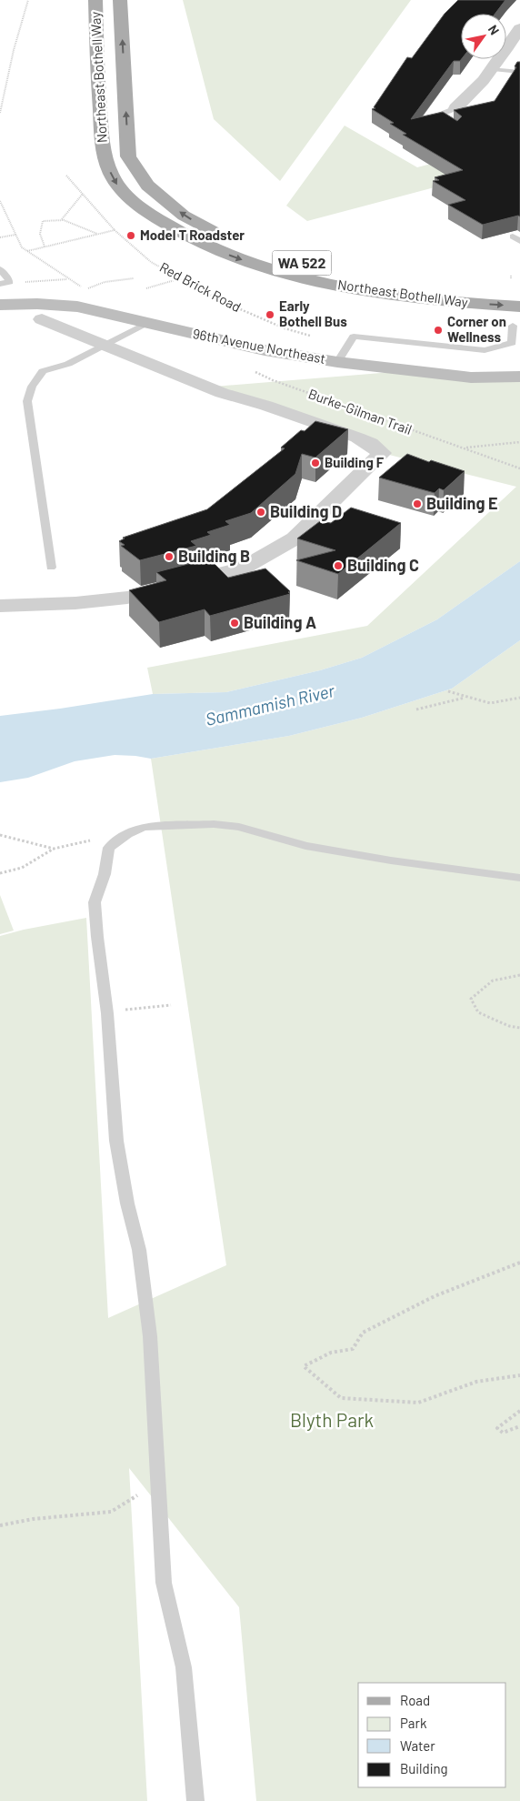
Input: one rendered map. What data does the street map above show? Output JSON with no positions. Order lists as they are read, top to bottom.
{
  "streets": {
    "main road": ["Northeast Bothell Way", "WA 522", "96th Avenue Northeast"],
    "path": ["Red Brick Road", "Burke-Gilman Trail"]
  },
  "water": ["Sammamish River"],
  "parks": ["Blyth Park"],
  "places": [
    "Model T Roadster",
    "Early Bothell Bus",
    "Corner on Wellness",
    "Building F",
    "Building E",
    "Building D",
    "Building B",
    "Building C",
    "Building A"
  ],
  "legend": [
    "Road",
    "Park",
    "Water",
    "Building"
  ],
  "north": "top right"
}
